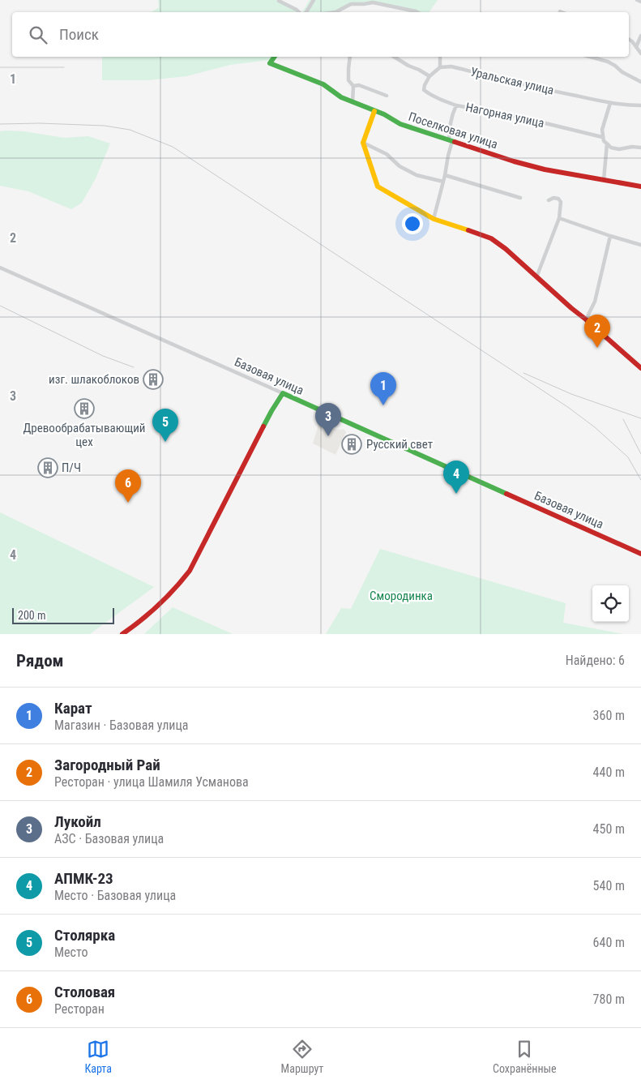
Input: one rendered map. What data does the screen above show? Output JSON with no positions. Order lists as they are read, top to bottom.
{
  "streets": {
    "street": [
      "Уральская улица",
      "Нагорная улица",
      "Поселковая улица",
      "Базовая улица"
    ]
  },
  "parks": ["Смородинка"],
  "places": {
    "building": [
      "изг. шлакоблоков",
      "Древообрабатывающий цех",
      "Русский свет",
      "П/Ч"
    ]
  },
  "scale_bar": "200 m",
  "page": {
    "search": "Поиск",
    "pins": [
      "2",
      "1",
      "3",
      "5",
      "4",
      "6"
    ],
    "scale": "200 m",
    "heading": ["Рядом", "Найдено: 6"],
    "list": [
      {
        "mark": "1",
        "name": "Карат",
        "note": "Магазин · Базовая улица",
        "value": "360 m"
      },
      {
        "mark": "2",
        "name": "Загородный Рай",
        "note": "Ресторан · улица Шамиля Усманова",
        "value": "440 m"
      },
      {
        "mark": "3",
        "name": "Лукойл",
        "note": "АЗС · Базовая улица",
        "value": "450 m"
      },
      {
        "mark": "4",
        "name": "АПМК-23",
        "note": "Место · Базовая улица",
        "value": "540 m"
      },
      {
        "mark": "5",
        "name": "Столярка",
        "note": "Место",
        "value": "640 m"
      },
      {
        "mark": "6",
        "name": "Столовая",
        "note": "Ресторан",
        "value": "780 m"
      }
    ],
    "nav": ["Карта", "Маршрут", "Сохранённые"]
  },
  "grid": {
    "rows": [
      "1",
      "2",
      "3",
      "4"
    ]
  }
}
